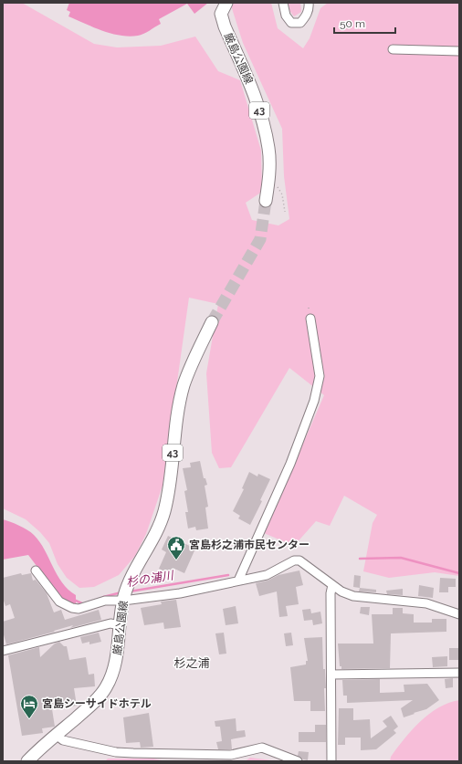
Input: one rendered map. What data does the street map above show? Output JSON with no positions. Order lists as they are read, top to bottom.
{
  "streets": {
    "main road": ["厳島公園線", "43"]
  },
  "districts": ["杉之浦"],
  "water": ["杉の浦川"],
  "places": {
    "public building": ["宮島杉之浦市民センター"],
    "hotel": ["宮島シーサイドホテル"]
  },
  "scale_bar": "50 m"
}
